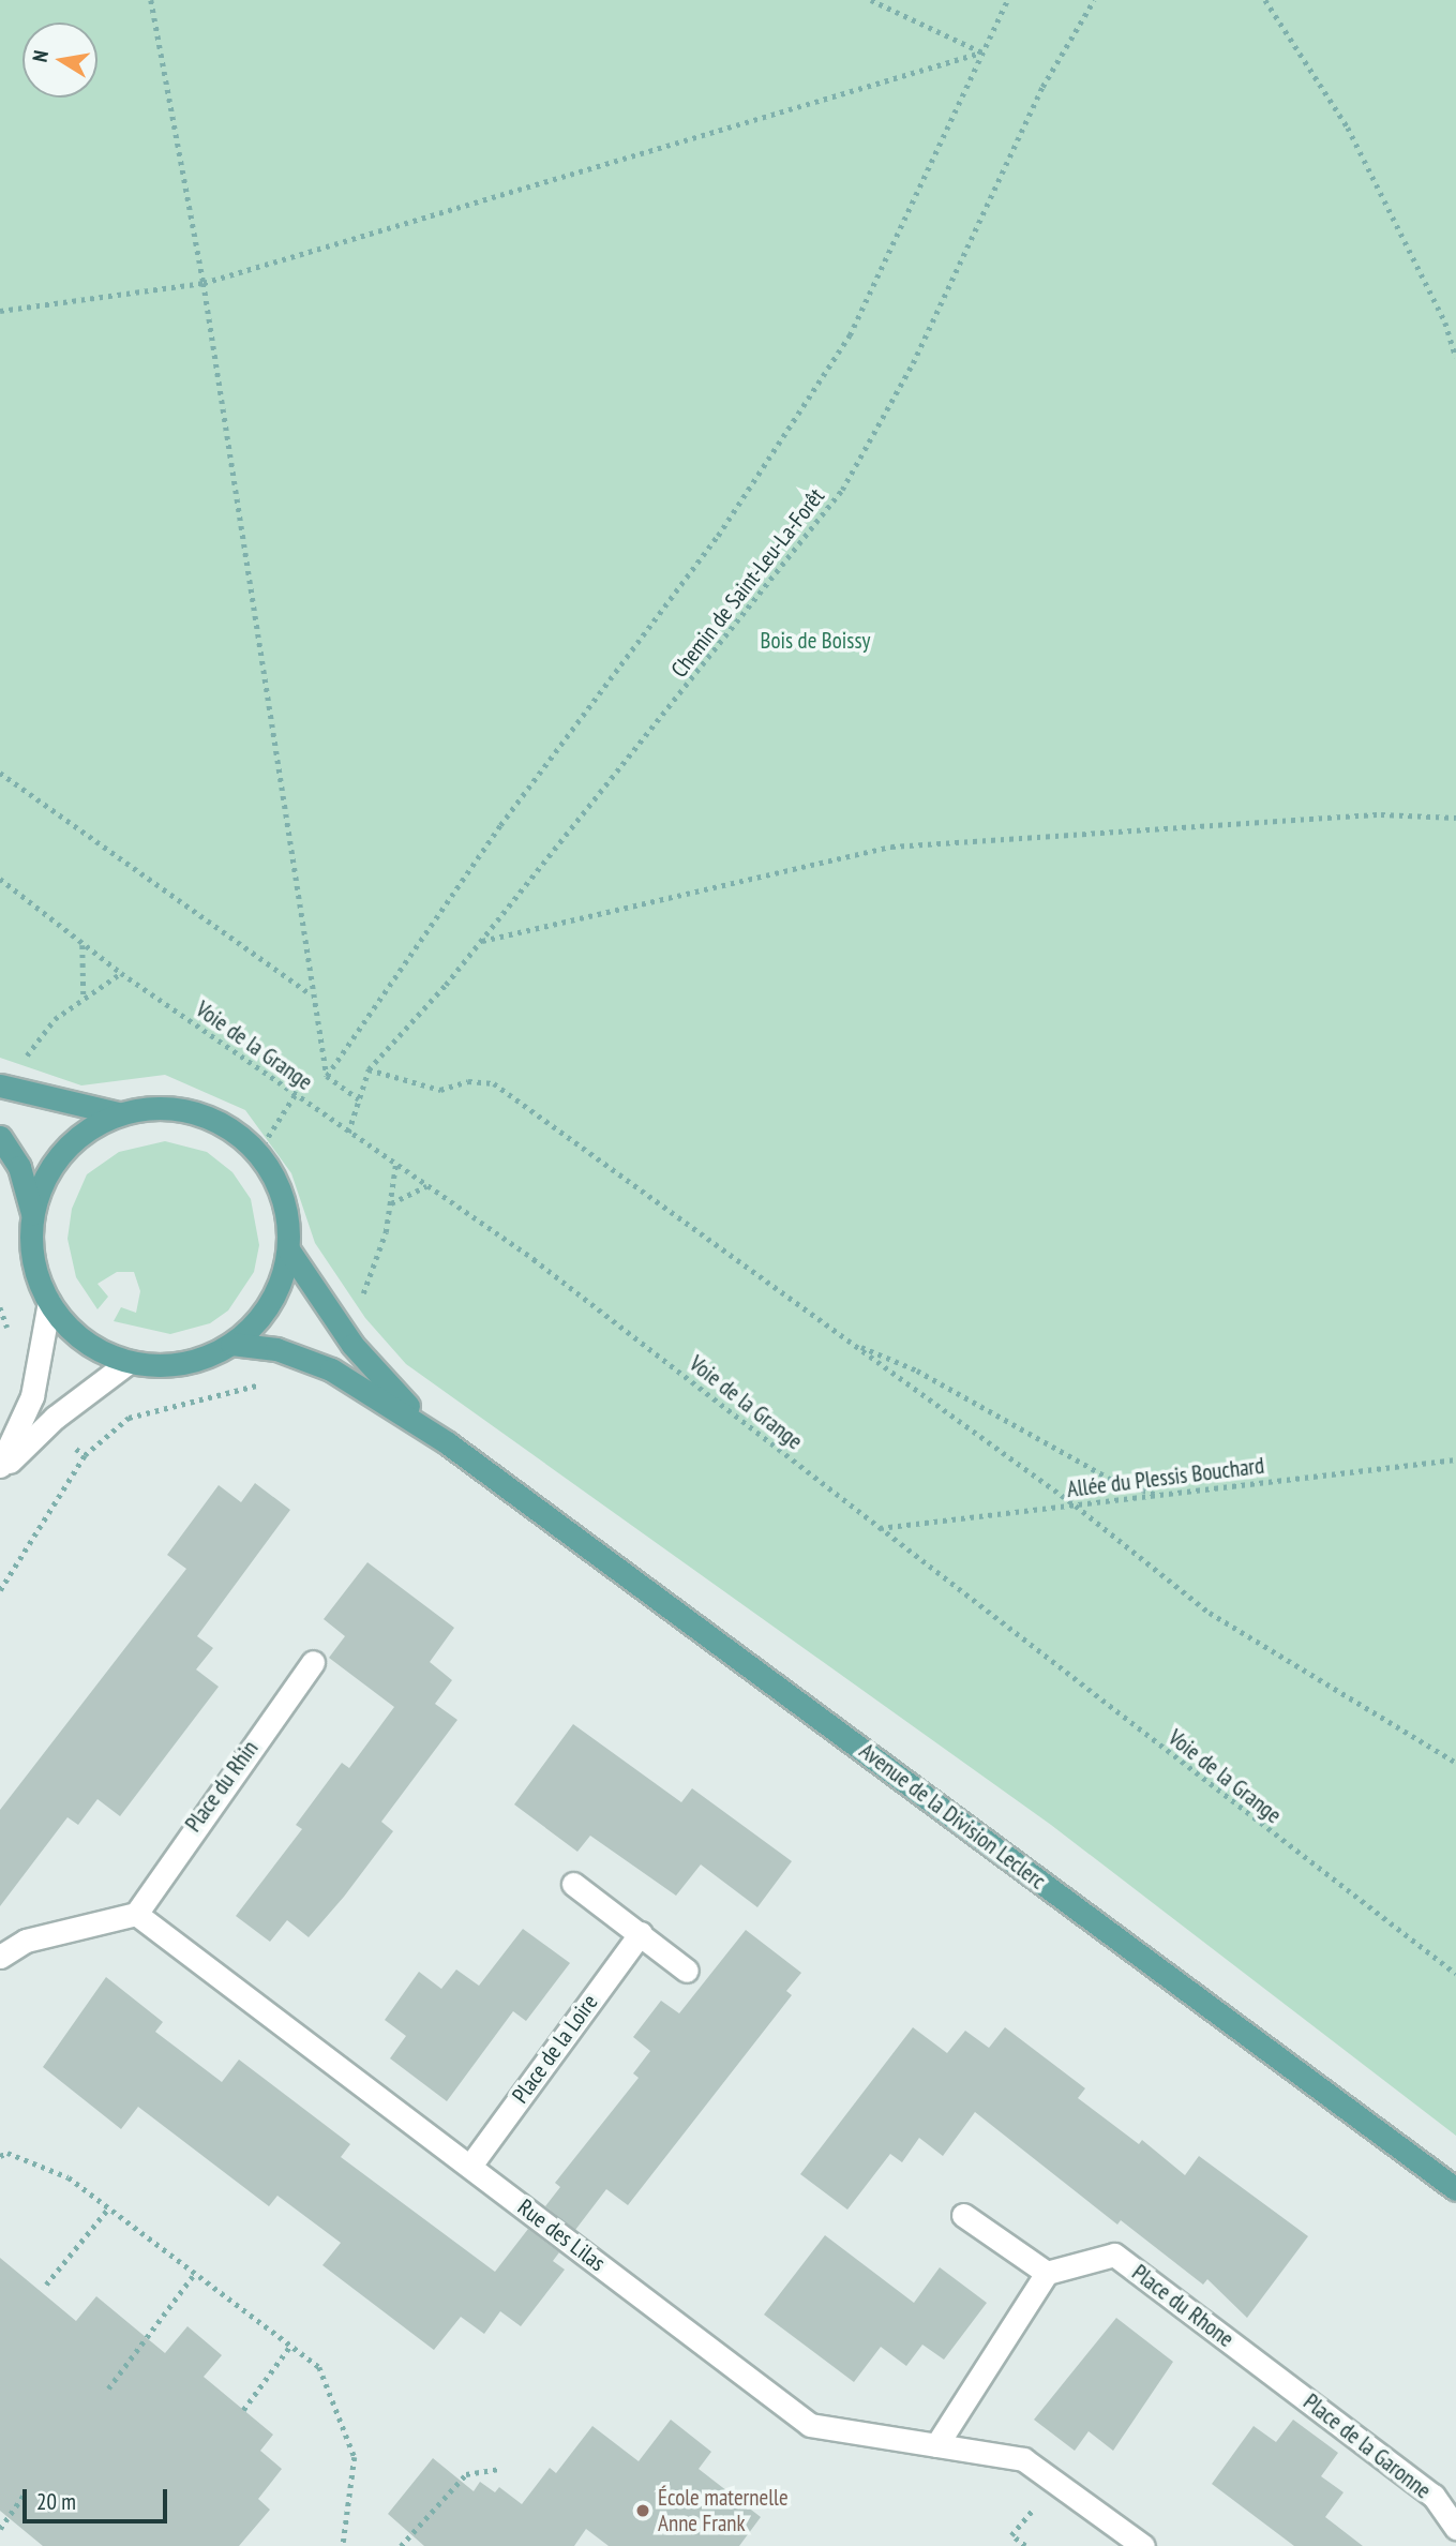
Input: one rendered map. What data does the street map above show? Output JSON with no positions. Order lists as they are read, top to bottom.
{
  "streets": {
    "main road": ["Avenue de la Division Leclerc"],
    "street": [
      "Place du Rhin",
      "Place de la Loire",
      "Rue des Lilas",
      "Place du Rhone",
      "Place de la Garonne"
    ],
    "path": ["Chemin de Saint-Leu-La-Forêt", "Voie de la Grange", "Allée du Plessis Bouchard"]
  },
  "crossings": [
    ["Chemin de Saint-Leu-La-Forêt", "Voie de la Grange"],
    ["Voie de la Grange", "Allée du Plessis Bouchard"],
    ["Place du Rhin", "Rue des Lilas"],
    ["Place de la Loire", "Rue des Lilas"],
    ["Place du Rhone", "Place de la Garonne"]
  ],
  "parks": ["Bois de Boissy"],
  "places": ["École maternelle Anne Frank"],
  "scale_bar": "20 m",
  "north": "left"
}
